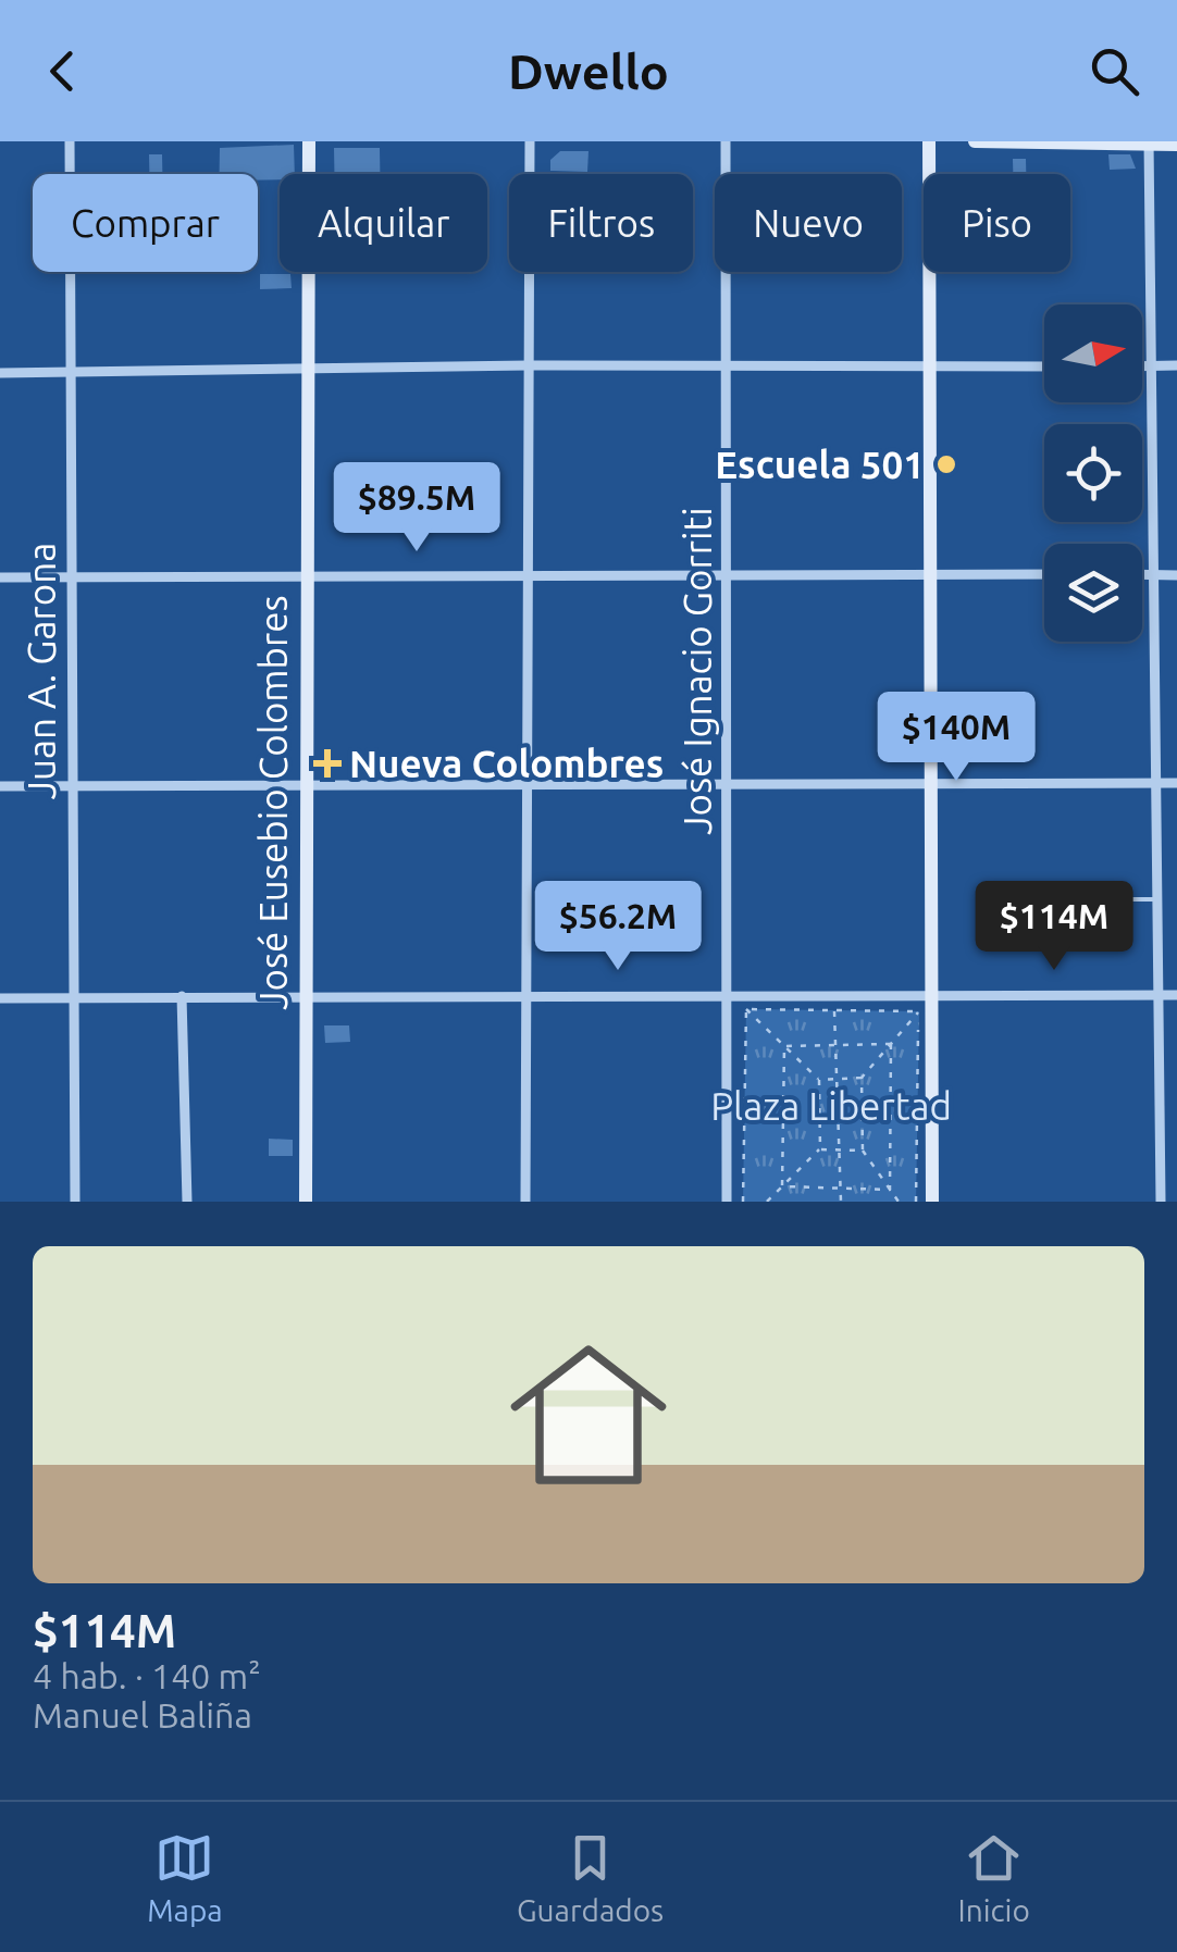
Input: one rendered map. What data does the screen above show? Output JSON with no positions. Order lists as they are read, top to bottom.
{
  "streets": {
    "street": ["Juan A. Garona", "José Ignacio Gorriti", "José Eusebio Colombres"]
  },
  "parks": ["Plaza Libertad"],
  "places": {
    "other": ["Escuela 501"],
    "health": ["Nueva Colombres"]
  },
  "north": "right",
  "page": {
    "header": "Dwello",
    "chip": [
      "Comprar",
      "Alquilar",
      "Filtros",
      "Nuevo",
      "Piso"
    ],
    "price": [
      "$89.5M",
      "$140M",
      "$56.2M",
      "$114M"
    ],
    "list": [
      {
        "name": "$114M",
        "note": "4 hab. · 140 m² · Manuel Baliña"
      }
    ],
    "tabs": ["Mapa", "Guardados", "Inicio"]
  }
}
